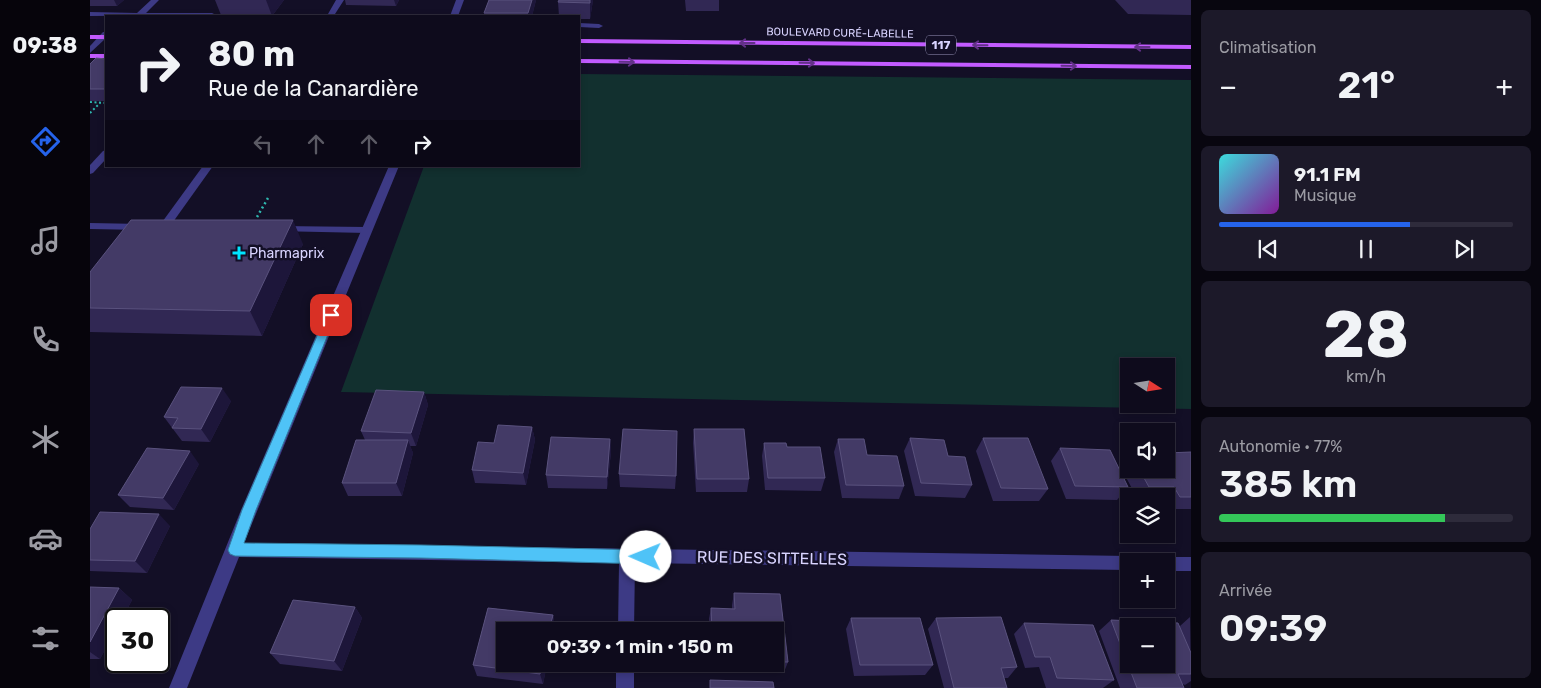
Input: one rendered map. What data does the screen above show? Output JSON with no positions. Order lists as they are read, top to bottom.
{
  "streets": {
    "main road": ["BOULEVARD CURÉ-LABELLE", "117"],
    "street": ["RUE DES SITTELLES"]
  },
  "places": {
    "health": ["Pharmaprix"]
  },
  "north": "right",
  "page": {
    "tabs": "09:38",
    "tile": [
      "Climatisation",
      ["28", "km/h"],
      ["Autonomie · 77%", "385 km"],
      ["Arrivée", "09:39"]
    ],
    "turn": ["80 m", "Rue de la Canardière"],
    "heat": ["−", "21°", "+"],
    "song": ["91.1 FM", "Musique"],
    "map_buttons": ["+", "−"],
    "limit": "30",
    "trip": "09:39 · 1 min · 150 m"
  }
}
